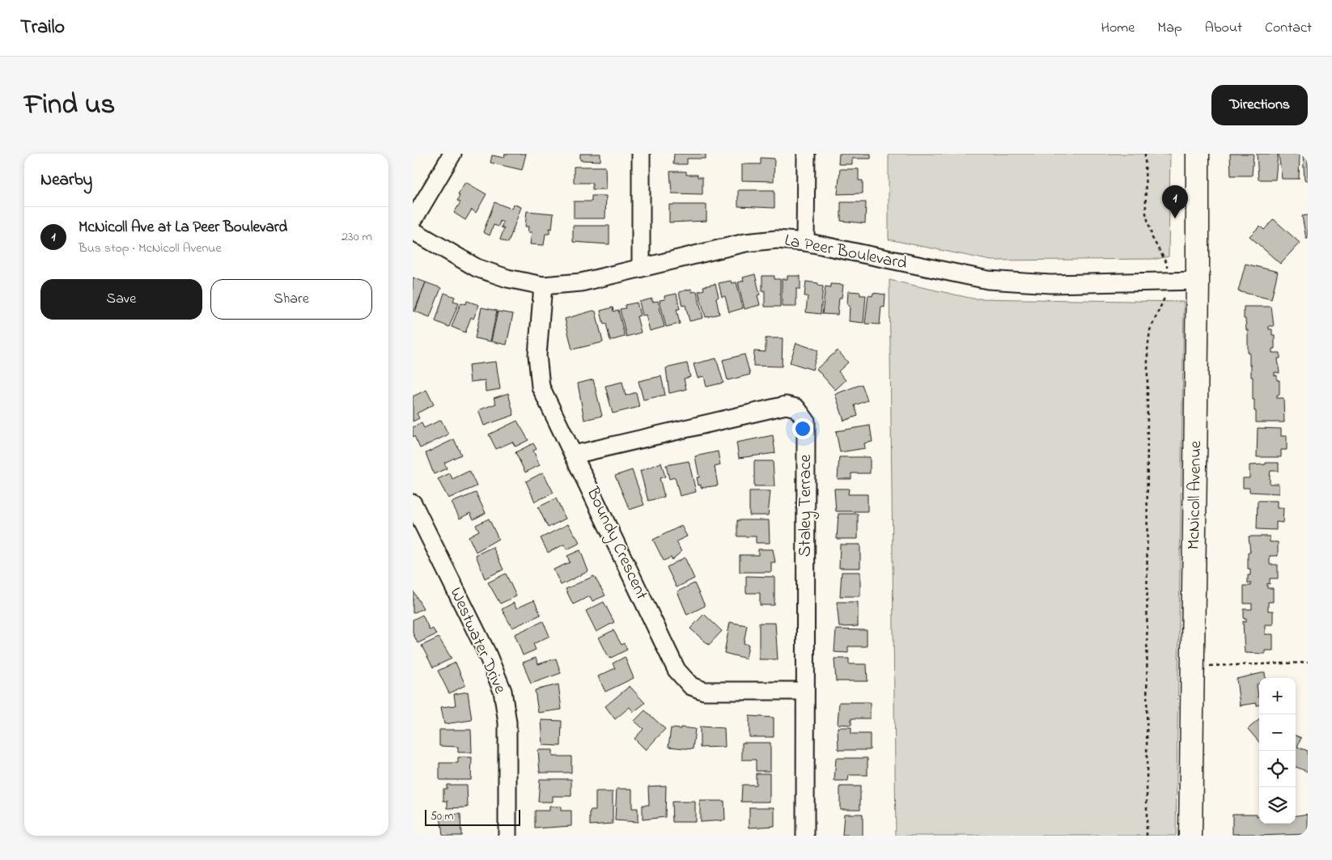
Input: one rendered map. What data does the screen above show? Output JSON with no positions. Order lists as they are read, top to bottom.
{
  "streets": {
    "main road": ["McNicoll Avenue"],
    "street": [
      "La Peer Boulevard",
      "Staley Terrace",
      "Boundy Crescent",
      "Westwater Drive"
    ]
  },
  "crossings": [
    ["La Peer Boulevard", "McNicoll Avenue"],
    ["La Peer Boulevard", "Boundy Crescent"],
    ["Staley Terrace", "Boundy Crescent"]
  ],
  "scale_bar": "50 m",
  "page": {
    "header": "Trailo",
    "nav": [
      "Home",
      "Map",
      "About",
      "Contact"
    ],
    "title": "Find us",
    "buttons": [
      "Directions",
      ["Save", "Share"]
    ],
    "heading": "Nearby",
    "pins": "1",
    "list": [
      {
        "mark": "1",
        "name": "McNicoll Ave at La Peer Boulevard",
        "note": "Bus stop · McNicoll Avenue",
        "value": "230 m"
      }
    ],
    "map_buttons": ["+", "−"],
    "scale": "50 m"
  }
}
